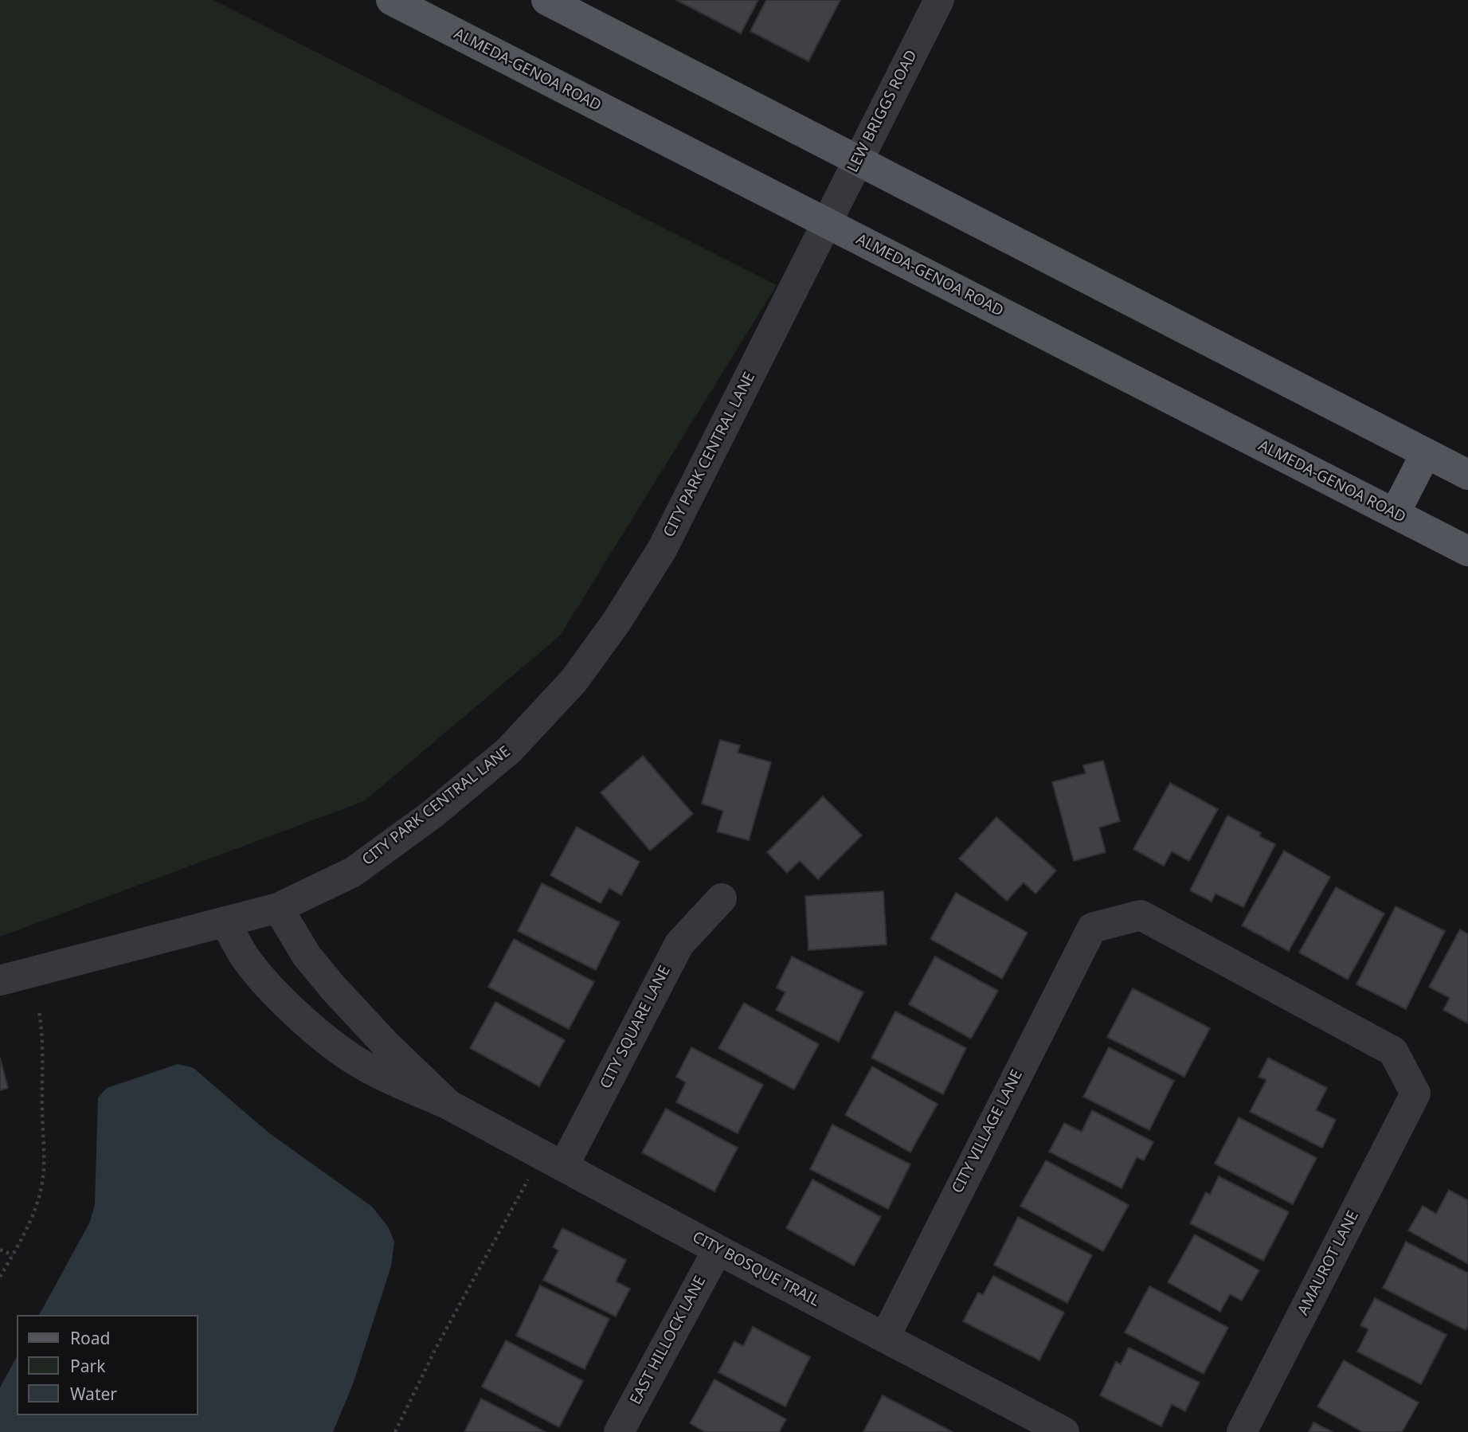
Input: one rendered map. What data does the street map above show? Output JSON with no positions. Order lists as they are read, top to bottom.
{
  "streets": {
    "main road": ["ALMEDA-GENOA ROAD"],
    "street": [
      "LEW BRIGGS ROAD",
      "CITY PARK CENTRAL LANE",
      "CITY SQUARE LANE",
      "CITY VILLAGE LANE",
      "AMAUROT LANE",
      "CITY BOSQUE TRAIL",
      "EAST HILLOCK LANE"
    ]
  },
  "crossings": [
    ["ALMEDA-GENOA ROAD", "LEW BRIGGS ROAD"],
    ["ALMEDA-GENOA ROAD", "CITY PARK CENTRAL LANE"],
    ["LEW BRIGGS ROAD", "CITY PARK CENTRAL LANE"],
    ["CITY SQUARE LANE", "CITY BOSQUE TRAIL"],
    ["CITY VILLAGE LANE", "AMAUROT LANE"],
    ["CITY VILLAGE LANE", "CITY BOSQUE TRAIL"],
    ["CITY BOSQUE TRAIL", "EAST HILLOCK LANE"]
  ],
  "legend": ["Road", "Park", "Water"]
}
